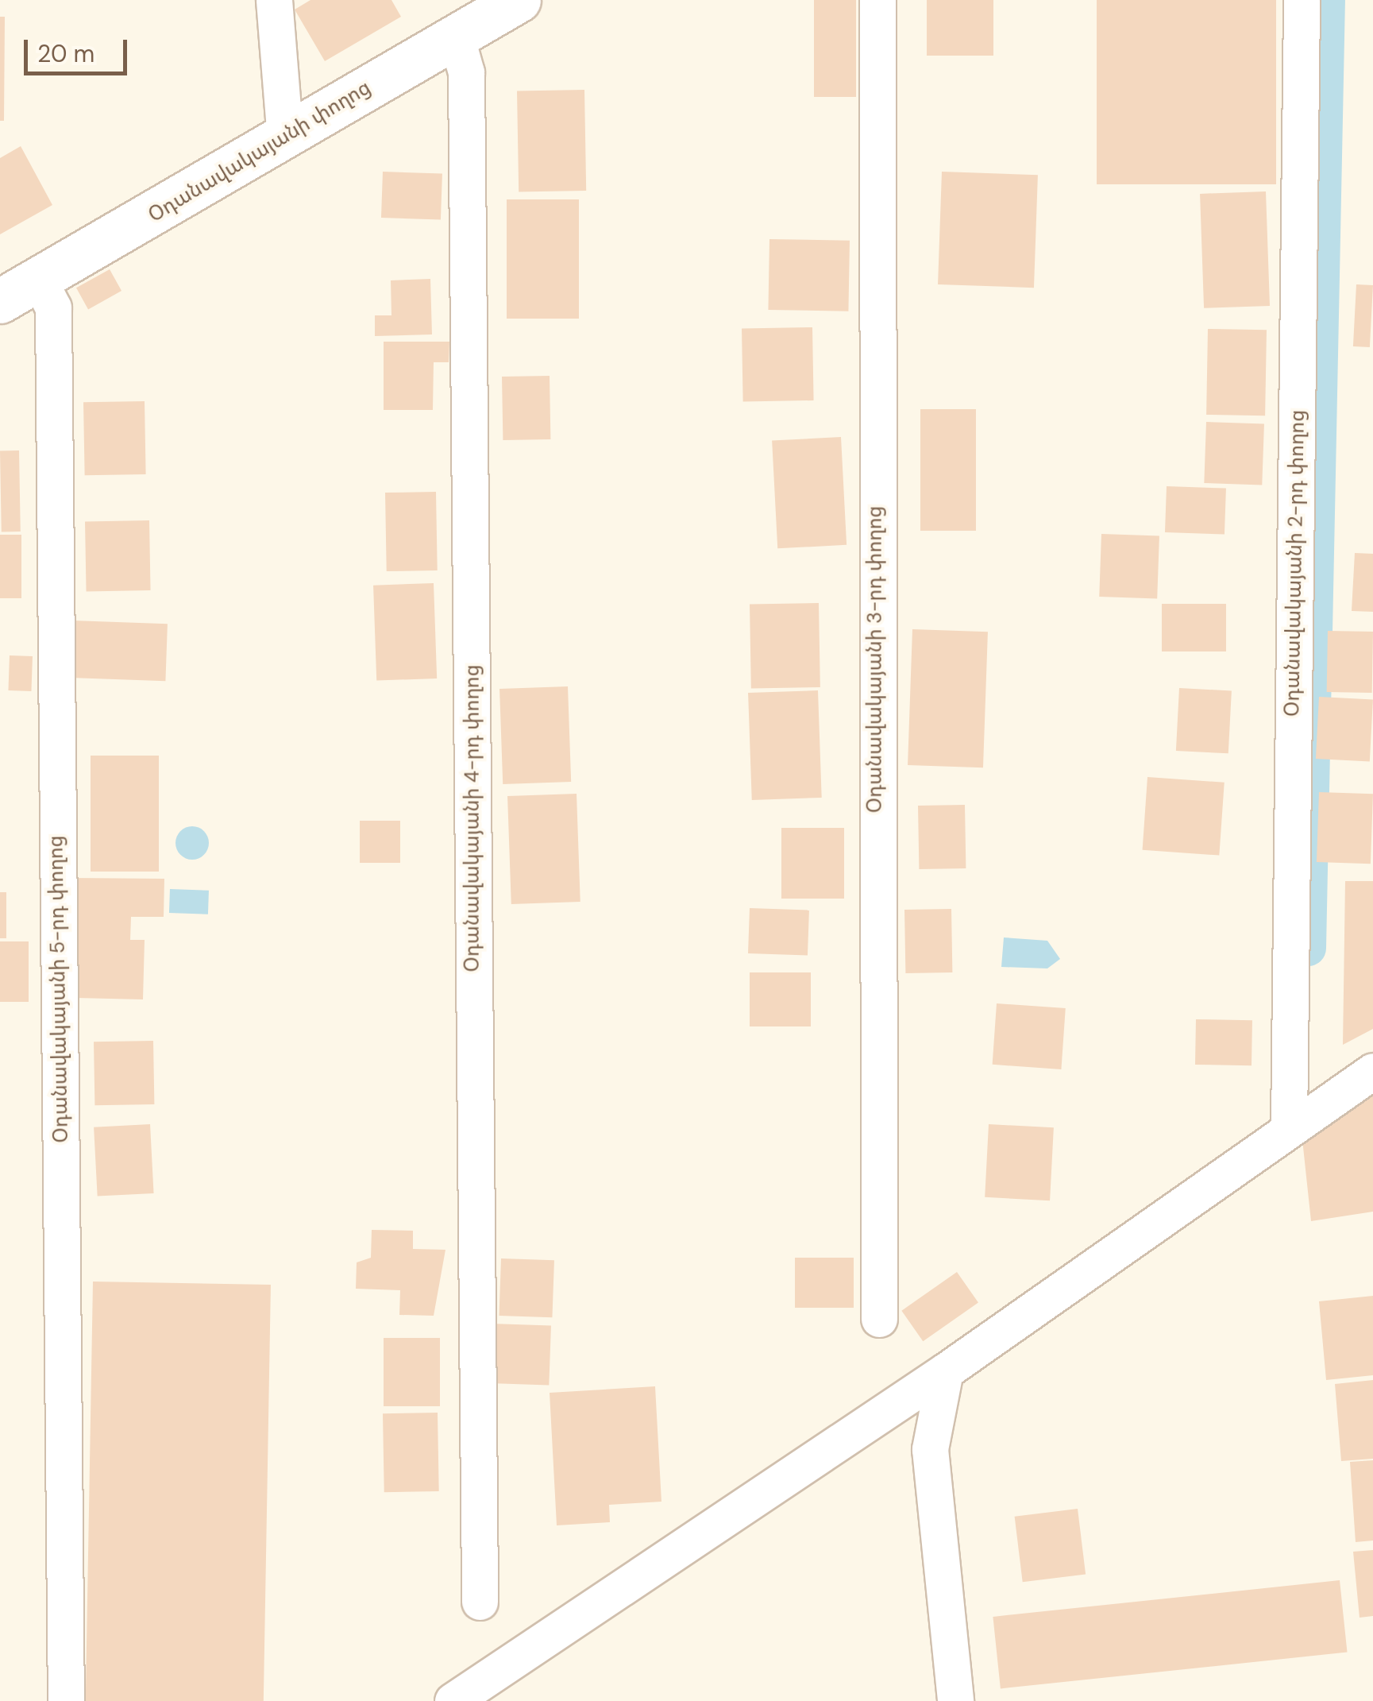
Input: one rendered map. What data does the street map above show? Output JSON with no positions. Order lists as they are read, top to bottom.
{
  "streets": {
    "street": [
      "Օդանավակայանի փողոց",
      "Օդանավակայանի 2-րդ փողոց",
      "Օդանավակայանի 3-րդ փողոց",
      "Օդանավակայանի 4-րդ փողոց",
      "Օդանավակայանի 5-րդ փողոց"
    ]
  },
  "crossings": [
    ["Օդանավակայանի փողոց", "Օդանավակայանի 4-րդ փողոց"],
    ["Օդանավակայանի փողոց", "Օդանավակայանի 5-րդ փողոց"]
  ],
  "scale_bar": "20 m"
}
